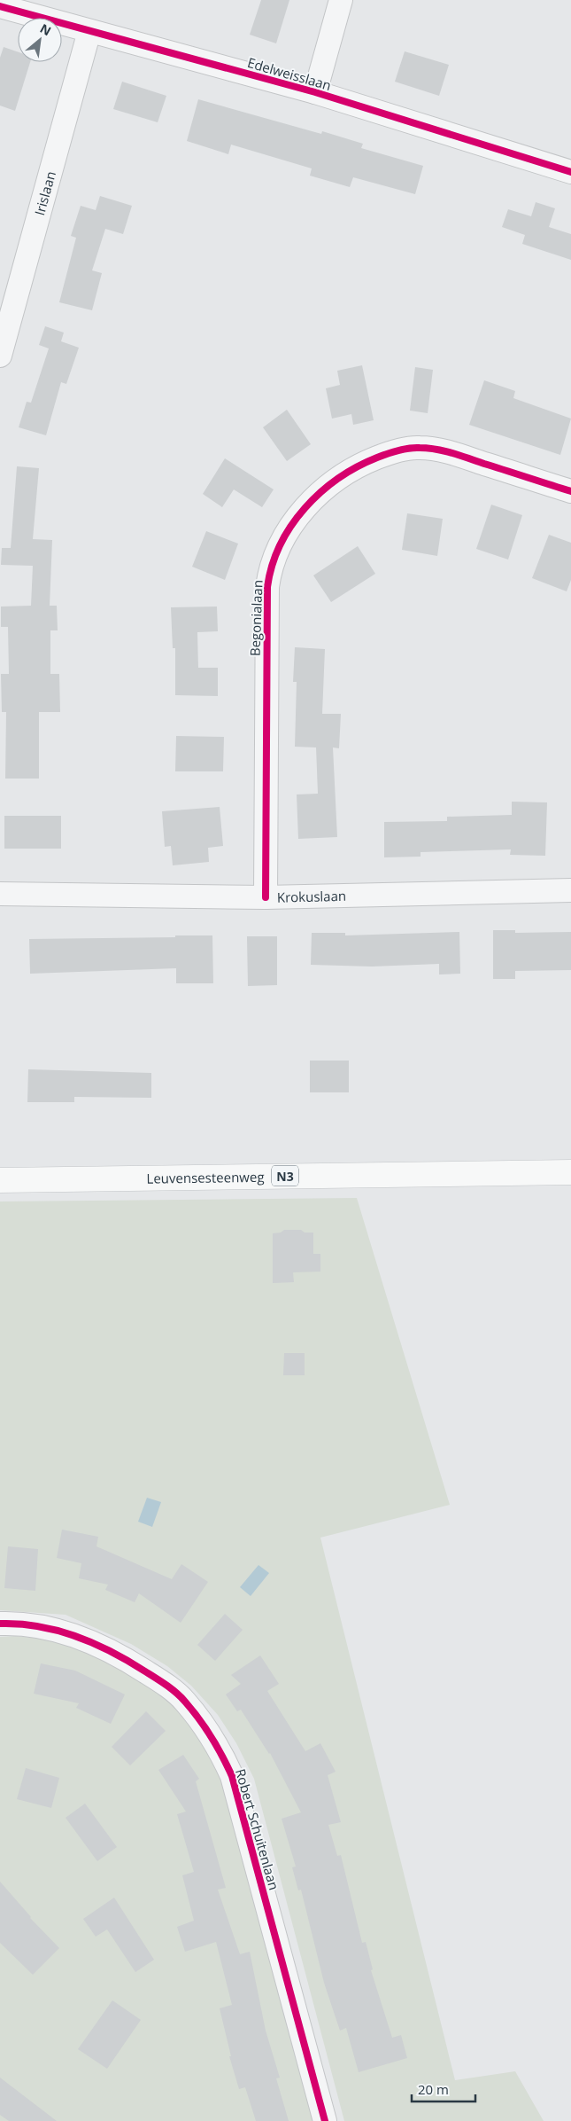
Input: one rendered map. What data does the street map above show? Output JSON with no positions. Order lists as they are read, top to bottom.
{
  "streets": {
    "main road": ["N3", "Leuvensesteenweg"],
    "street": [
      "Edelweisslaan",
      "Irislaan",
      "Begonialaan",
      "Krokuslaan",
      "Robert Schuitenlaan"
    ]
  },
  "crossings": [
    ["Edelweisslaan", "Irislaan"],
    ["Begonialaan", "Krokuslaan"]
  ],
  "scale_bar": "20 m",
  "north": "top right"
}
